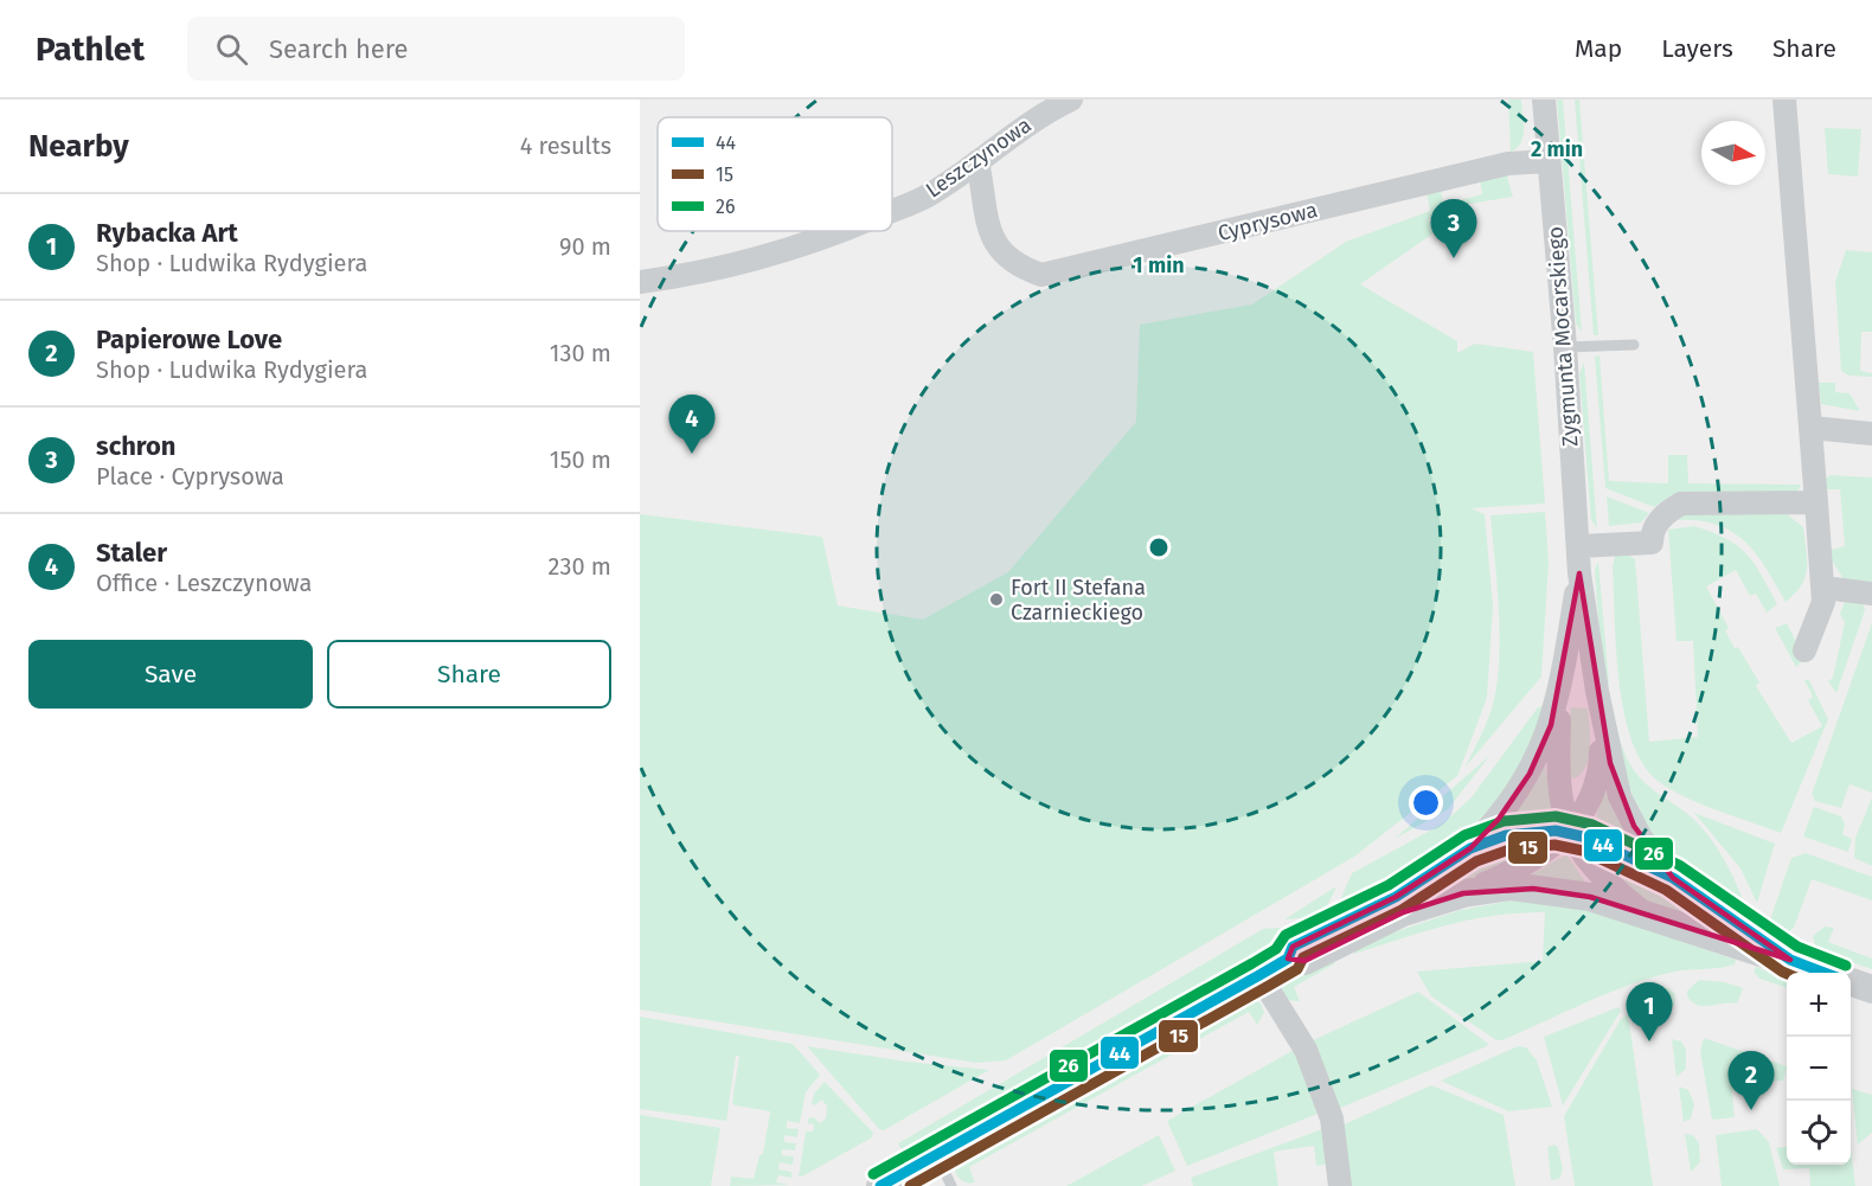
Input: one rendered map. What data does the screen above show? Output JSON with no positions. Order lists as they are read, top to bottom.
{
  "streets": {
    "street": ["Leszczynowa", "Cyprysowa", "Zygmunta Mocarskiego"]
  },
  "crossings": [
    ["Leszczynowa", "Cyprysowa"],
    ["Cyprysowa", "Zygmunta Mocarskiego"]
  ],
  "places": ["Fort II Stefana Czarnieckiego"],
  "lines": ["transit line 26", "transit line 44", "transit line 15"],
  "legend": ["44", "15", "26"],
  "north": "right",
  "page": {
    "header": "Pathlet",
    "search": "Search here",
    "nav": ["Map", "Layers", "Share"],
    "heading": ["Nearby", "4 results"],
    "list": [
      {
        "mark": "1",
        "name": "Rybacka Art",
        "note": "Shop · Ludwika Rydygiera",
        "value": "90 m"
      },
      {
        "mark": "2",
        "name": "Papierowe Love",
        "note": "Shop · Ludwika Rydygiera",
        "value": "130 m"
      },
      {
        "mark": "3",
        "name": "schron",
        "note": "Place · Cyprysowa",
        "value": "150 m"
      },
      {
        "mark": "4",
        "name": "Staler",
        "note": "Office · Leszczynowa",
        "value": "230 m"
      }
    ],
    "pins": [
      "3",
      "4",
      "1",
      "2"
    ],
    "buttons": ["Save", "Share"],
    "map_buttons": ["+", "−"]
  },
  "rings": ["2 min", "1 min"]
}
